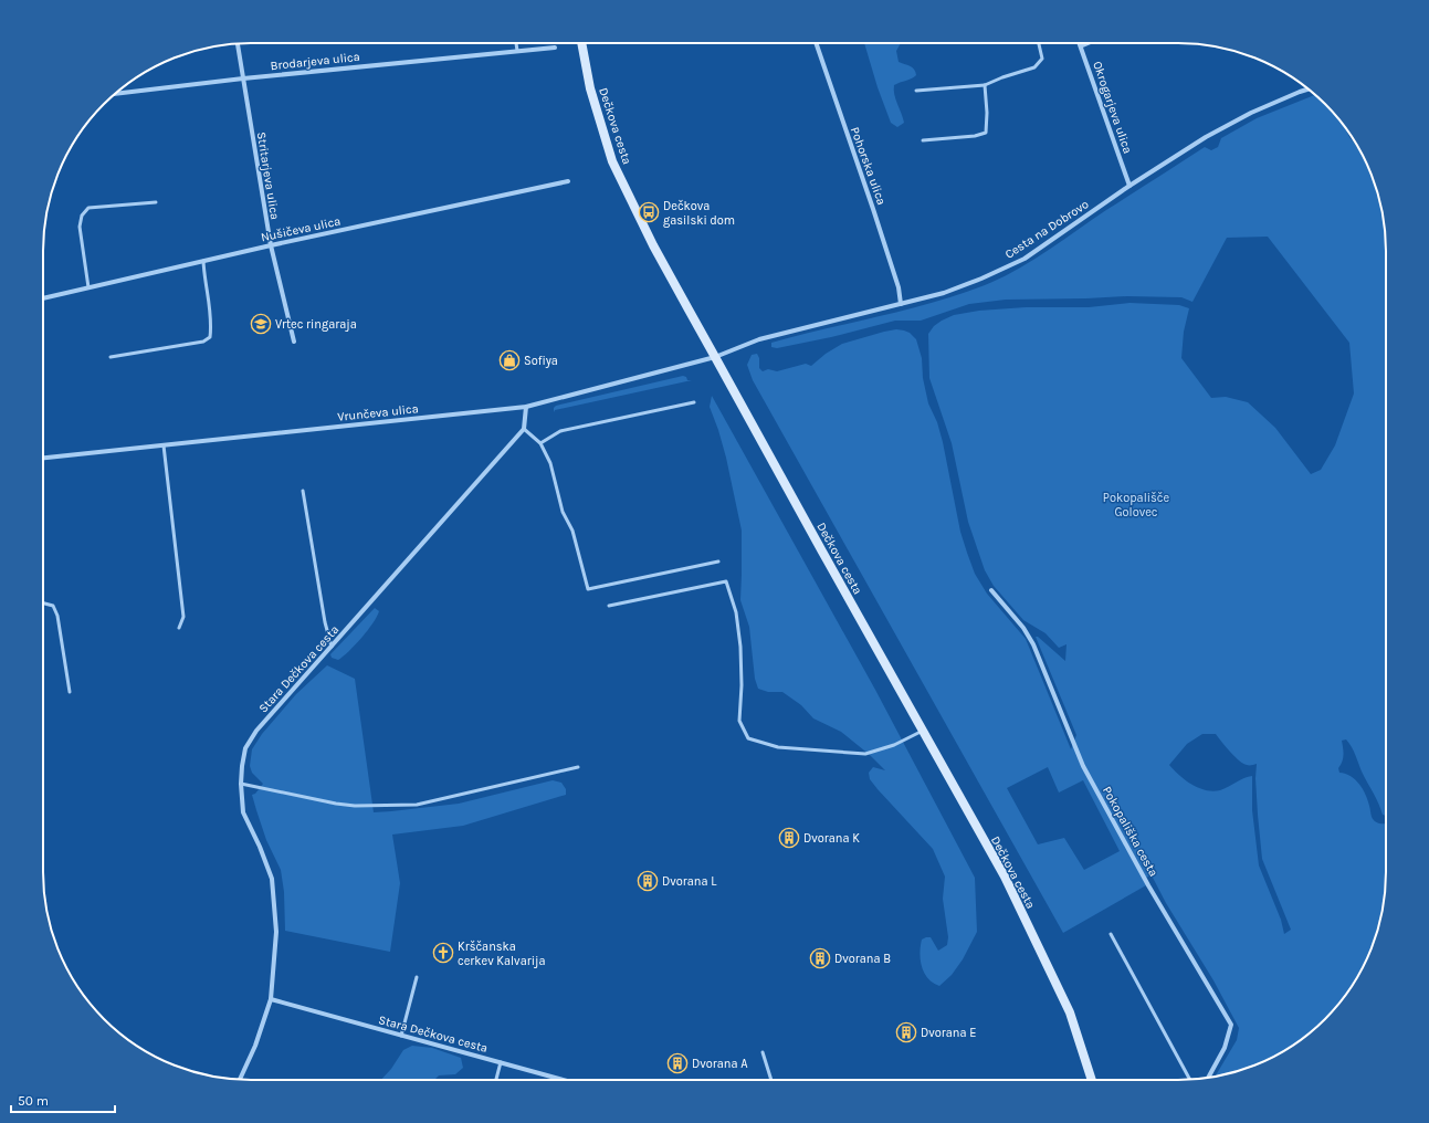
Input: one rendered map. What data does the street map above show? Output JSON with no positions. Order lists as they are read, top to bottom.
{
  "streets": {
    "street": [
      "Brodarjeva ulica",
      "Okrogarjeva ulica",
      "Dečkova cesta",
      "Pohorska ulica",
      "Stritarjeva ulica",
      "Nušičeva ulica",
      "Cesta na Dobrovo",
      "Vrunčeva ulica",
      "Stara Dečkova cesta",
      "Pokopališka cesta"
    ]
  },
  "crossings": [
    ["Brodarjeva ulica", "Stritarjeva ulica"],
    ["Okrogarjeva ulica", "Cesta na Dobrovo"],
    ["Dečkova cesta", "Cesta na Dobrovo"],
    ["Dečkova cesta", "Vrunčeva ulica"],
    ["Pohorska ulica", "Cesta na Dobrovo"],
    ["Stritarjeva ulica", "Nušičeva ulica"],
    ["Cesta na Dobrovo", "Vrunčeva ulica"]
  ],
  "parks": ["Pokopališče Golovec"],
  "places": {
    "bus stop": ["Dečkova gasilski dom"],
    "school or university": ["Vrtec ringaraja"],
    "shop": ["Sofiya"],
    "building": [
      "Dvorana K",
      "Dvorana L",
      "Dvorana B",
      "Dvorana E",
      "Dvorana A"
    ],
    "church": ["Krščanska cerkev Kalvarija"]
  },
  "scale_bar": "50 m"
}
